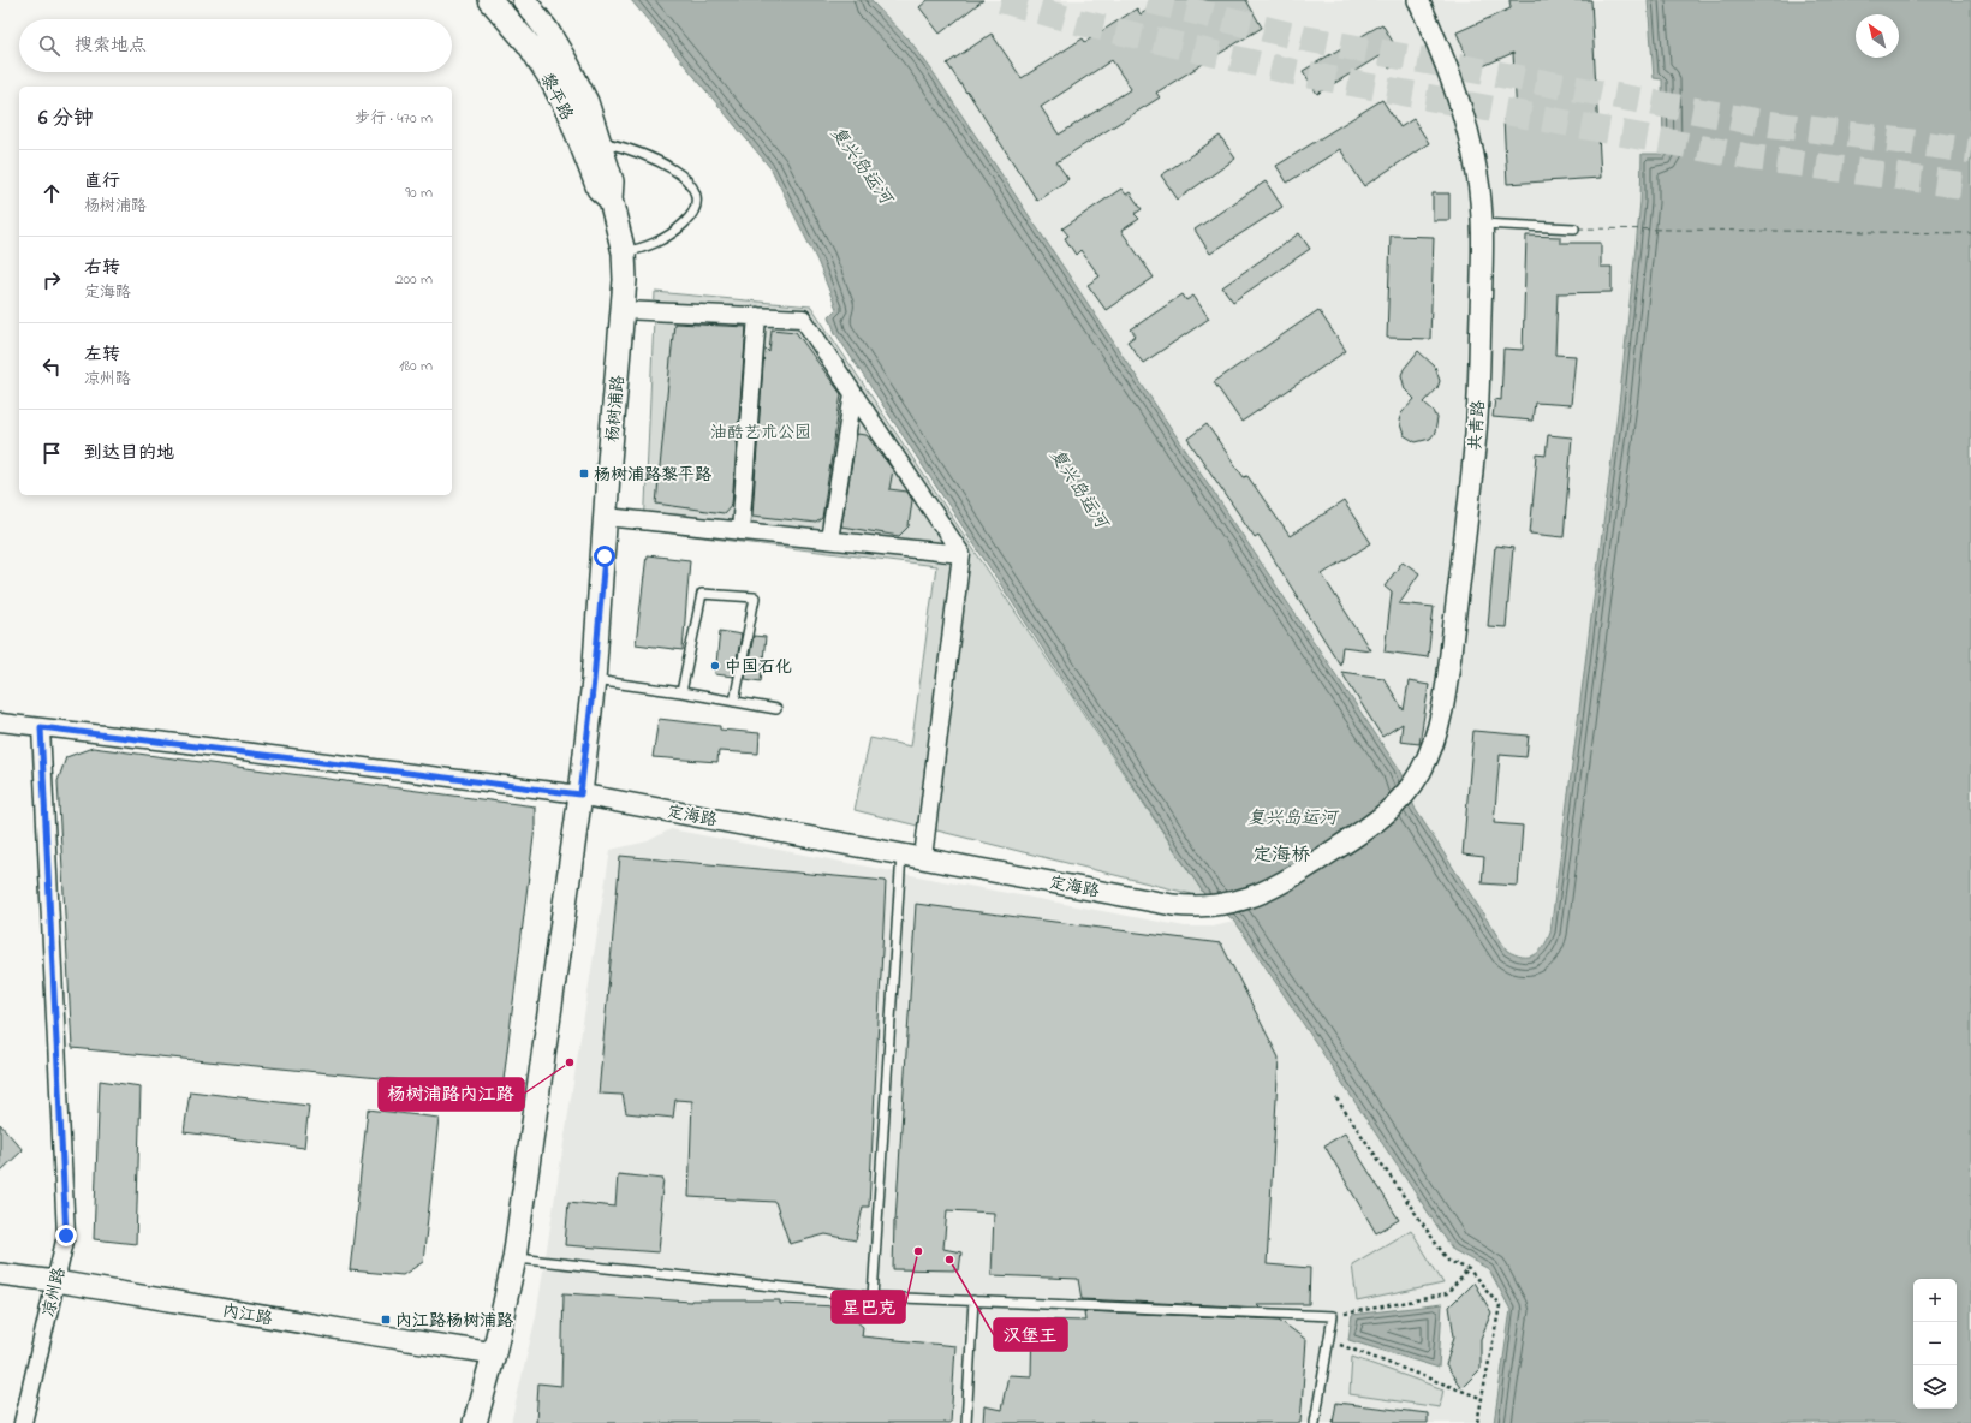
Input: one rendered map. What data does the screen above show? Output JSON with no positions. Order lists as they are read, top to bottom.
{
  "streets": {
    "main road": ["黎平路", "杨树浦路"],
    "street": [
      "共青路",
      "定海路",
      "凉州路",
      "内江路"
    ]
  },
  "crossings": [
    ["黎平路", "杨树浦路"],
    ["杨树浦路", "定海路"],
    ["杨树浦路", "内江路"],
    ["共青路", "定海路"],
    ["定海路", "凉州路"],
    ["凉州路", "内江路"]
  ],
  "districts": ["定海桥"],
  "water": ["复兴岛运河"],
  "parks": ["油酷艺术公园"],
  "places": {
    "transit": ["杨树浦路黎平路", "内江路杨树浦路"],
    "other": [
      "中国石化",
      "杨树浦路内江路",
      "星巴克",
      "汉堡王"
    ]
  },
  "north": "top left",
  "page": {
    "search": "搜索地点",
    "heading": ["6 分钟", "步行 · 470 m"],
    "list": [
      ["直行", "杨树浦路", "90 m"],
      ["右转", "定海路", "200 m"],
      ["左转", "凉州路", "180 m"],
      "到达目的地"
    ],
    "map_buttons": ["+", "−"]
  }
}
